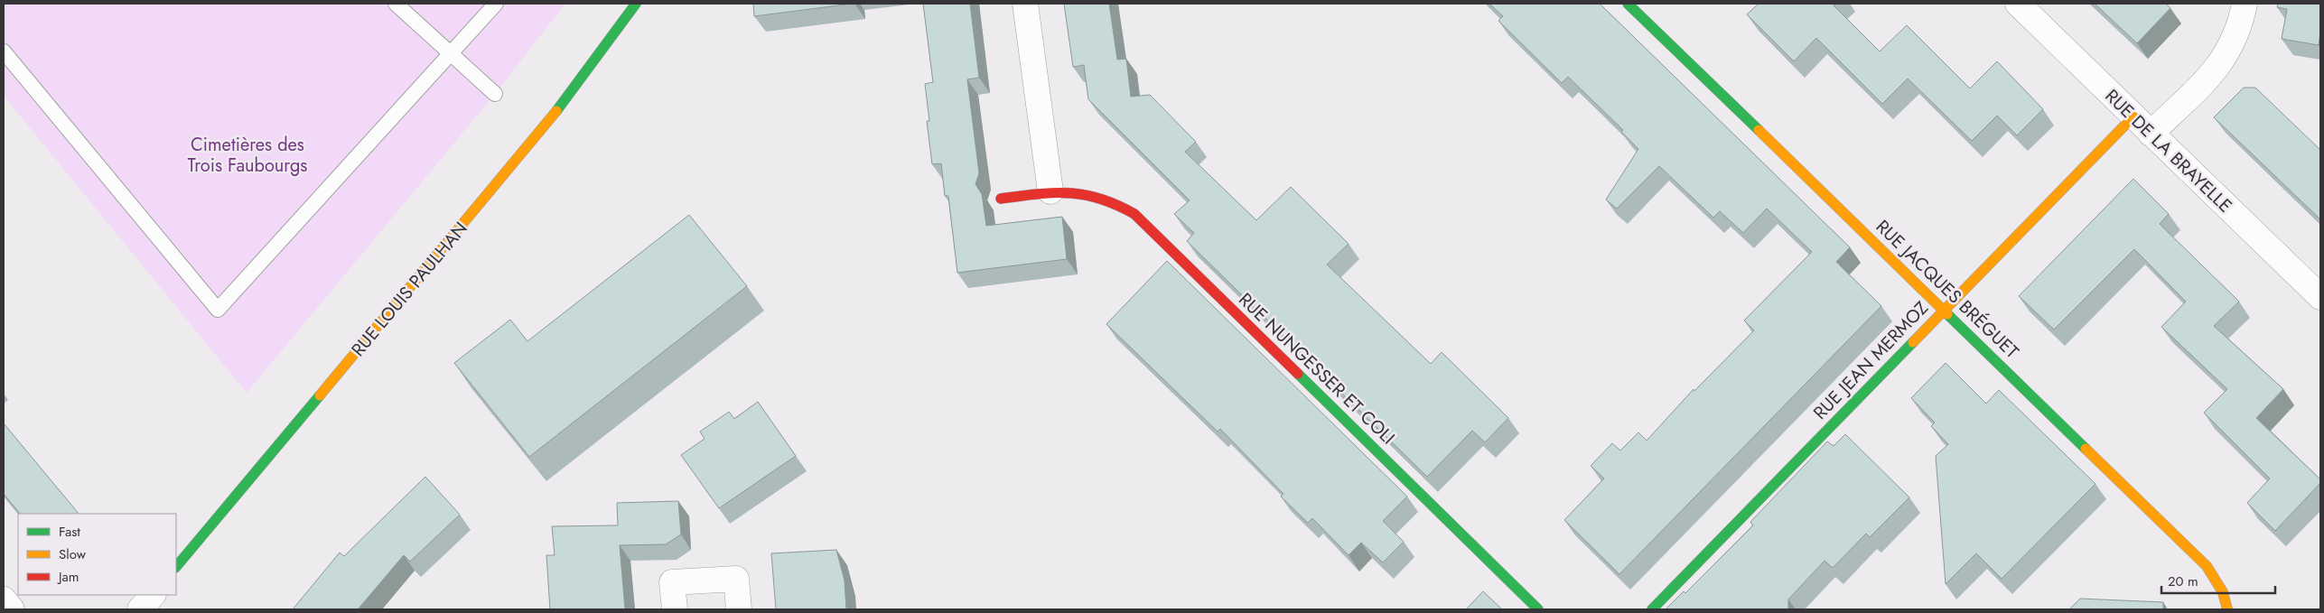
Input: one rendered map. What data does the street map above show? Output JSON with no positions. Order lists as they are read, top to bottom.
{
  "streets": {
    "street": [
      "RUE DE LA BRAYELLE",
      "RUE LOUIS PAULHAN",
      "RUE JACQUES BRÉGUET",
      "RUE JEAN MERMOZ",
      "RUE NUNGESSER ET COLI"
    ]
  },
  "crossings": [
    ["RUE DE LA BRAYELLE", "RUE JEAN MERMOZ"],
    ["RUE JACQUES BRÉGUET", "RUE JEAN MERMOZ"]
  ],
  "parks": ["Cimetières des Trois Faubourgs"],
  "legend": ["Fast", "Slow", "Jam"],
  "scale_bar": "20 m"
}
